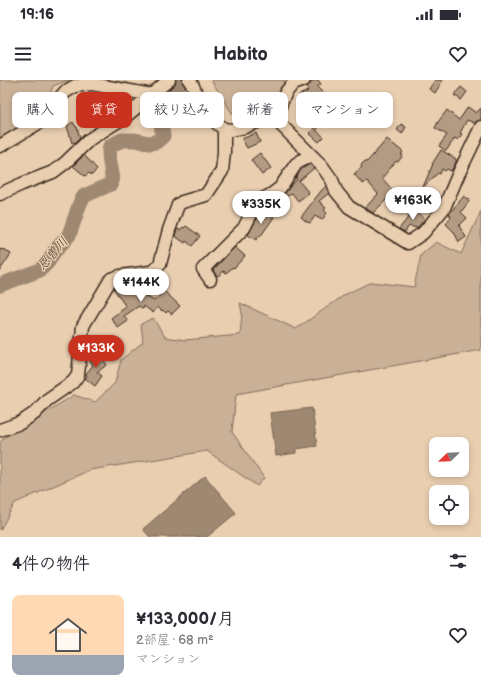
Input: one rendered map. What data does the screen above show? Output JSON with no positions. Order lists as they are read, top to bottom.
{
  "water": ["恩曽川"],
  "north": "bottom left",
  "page": {
    "status": "19:16",
    "header": "Habito",
    "chip": [
      "購入",
      "賃貸",
      "絞り込み",
      "新着",
      "マンション"
    ],
    "price": [
      "¥163K",
      "¥335K",
      "¥144K",
      "¥133K"
    ],
    "heading": "4件の物件",
    "list": [
      {
        "name": "¥133,000/月",
        "note": "2部屋 · 68 m² · マンション"
      }
    ]
  }
}
